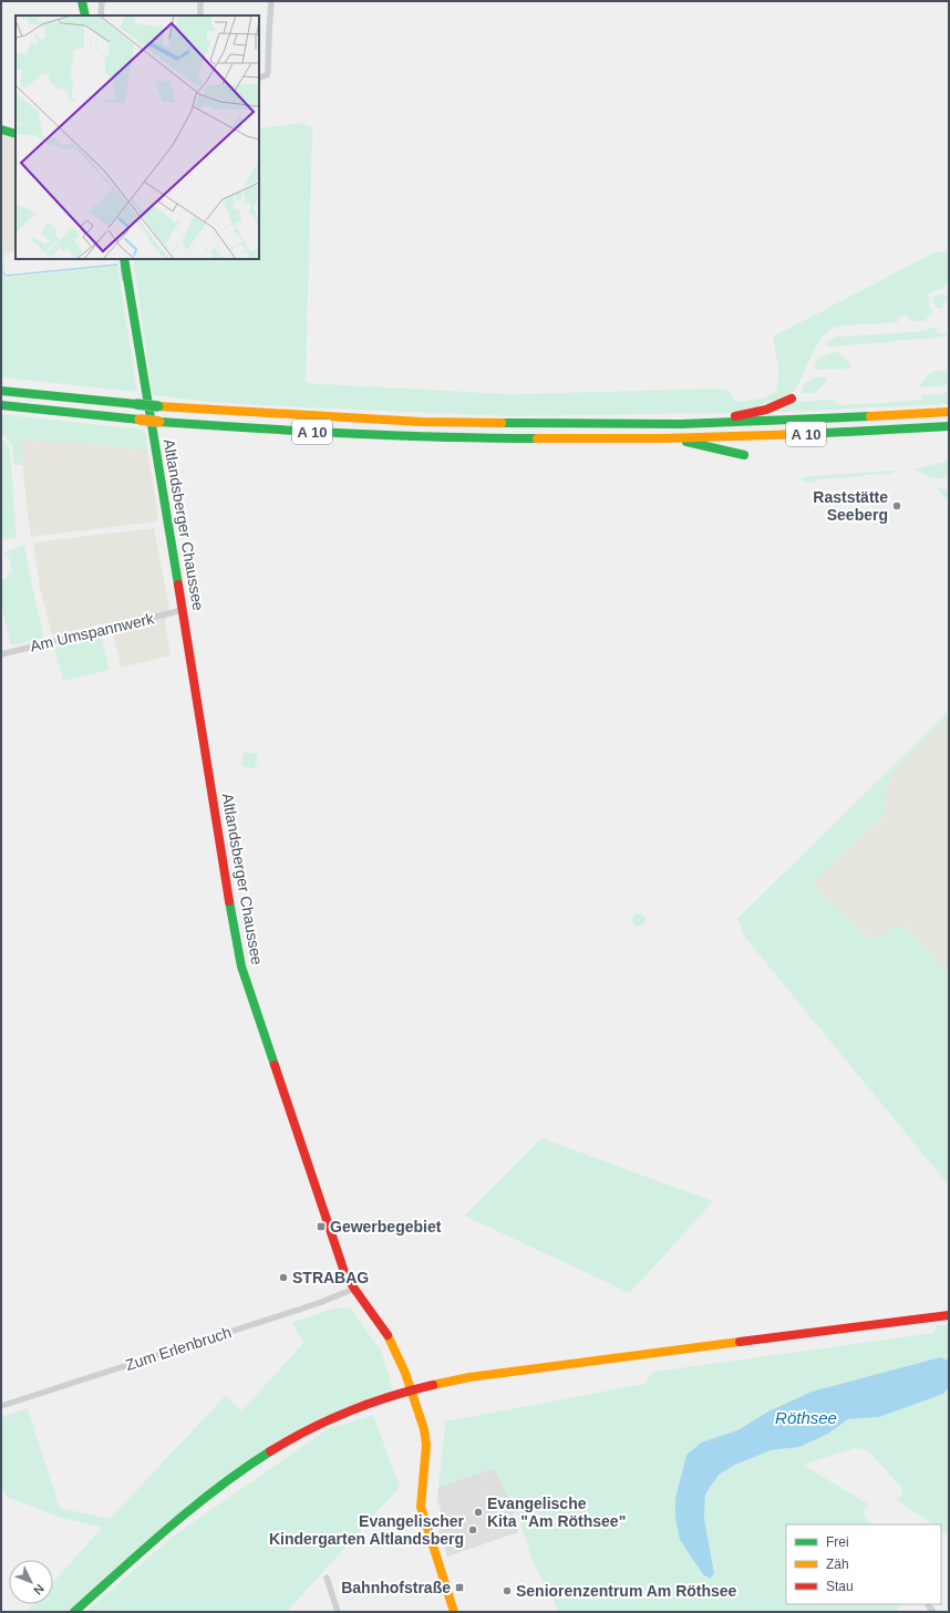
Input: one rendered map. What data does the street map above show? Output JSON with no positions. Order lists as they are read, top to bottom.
{
  "streets": {
    "main road": ["A 10", "Altlandsberger Chaussee"],
    "street": ["Am Umspannwerk", "Zum Erlenbruch"]
  },
  "crossings": [
    ["Altlandsberger Chaussee", "Am Umspannwerk"],
    ["Altlandsberger Chaussee", "Zum Erlenbruch"]
  ],
  "water": ["Röthsee"],
  "places": {
    "other": [
      "Raststätte Seeberg",
      "STRABAG",
      "Evangelische Kita \"Am Röthsee\"",
      "Evangelischer Kindergarten Altlandsberg",
      "Seniorenzentrum Am Röthsee"
    ],
    "transit": ["Gewerbegebiet", "Bahnhofstraße"]
  },
  "legend": ["Frei", "Zäh", "Stau"],
  "north": "bottom right"
}
